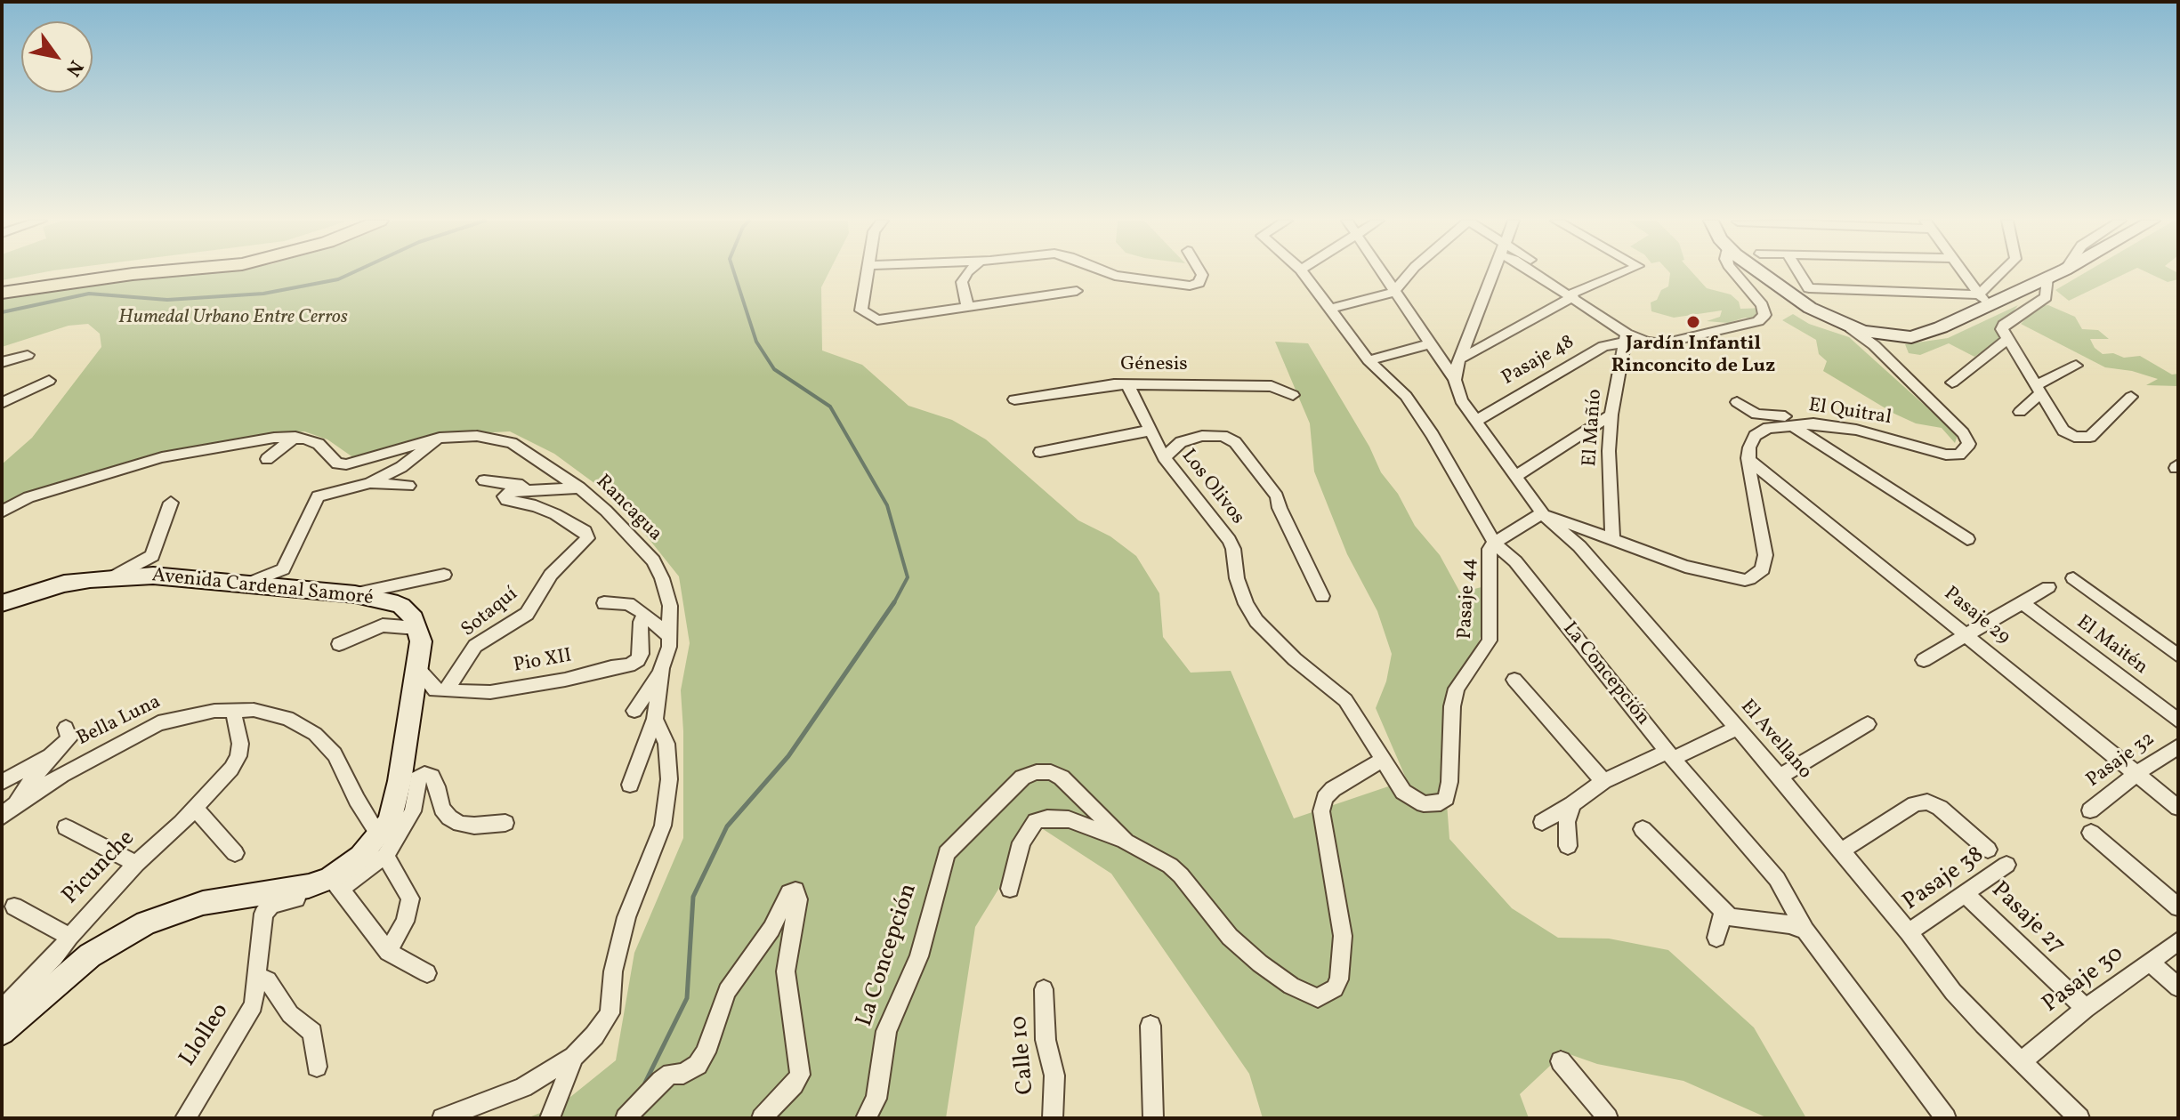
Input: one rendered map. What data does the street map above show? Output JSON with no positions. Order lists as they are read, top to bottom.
{
  "streets": {
    "street": [
      "Pasaje 48",
      "Génesis",
      "El Quitral",
      "El Mañío",
      "Los Olivos",
      "Rancagua",
      "Avenida Cardenal Samoré",
      "Pasaje 44",
      "Sotaquí",
      "Pasaje 29",
      "El Maitén",
      "Pio XII",
      "La Concepción",
      "Bella Luna",
      "El Avellano",
      "Pasaje 32",
      "Picunche",
      "Pasaje 38",
      "Pasaje 27",
      "Pasaje 30",
      "Llolleo",
      "Calle 10"
    ]
  },
  "crossings": [
    ["Pasaje 48", "El Mañío"],
    ["Pasaje 48", "El Avellano"],
    ["Génesis", "Los Olivos"],
    ["El Quitral", "Pasaje 29"],
    ["Los Olivos", "Pasaje 44"],
    ["Los Olivos", "La Concepción"],
    ["Pasaje 44", "La Concepción"],
    ["Pasaje 44", "El Avellano"],
    ["Sotaquí", "Pio XII"],
    ["Pasaje 29", "Pasaje 32"],
    ["Bella Luna", "Picunche"],
    ["El Avellano", "Pasaje 38"],
    ["El Avellano", "Pasaje 30"],
    ["Pasaje 38", "Pasaje 27"],
    ["Pasaje 27", "Pasaje 30"]
  ],
  "parks": ["Humedal Urbano Entre Cerros"],
  "places": ["Jardín Infantil Rinconcito de Luz"],
  "north": "bottom right"
}
